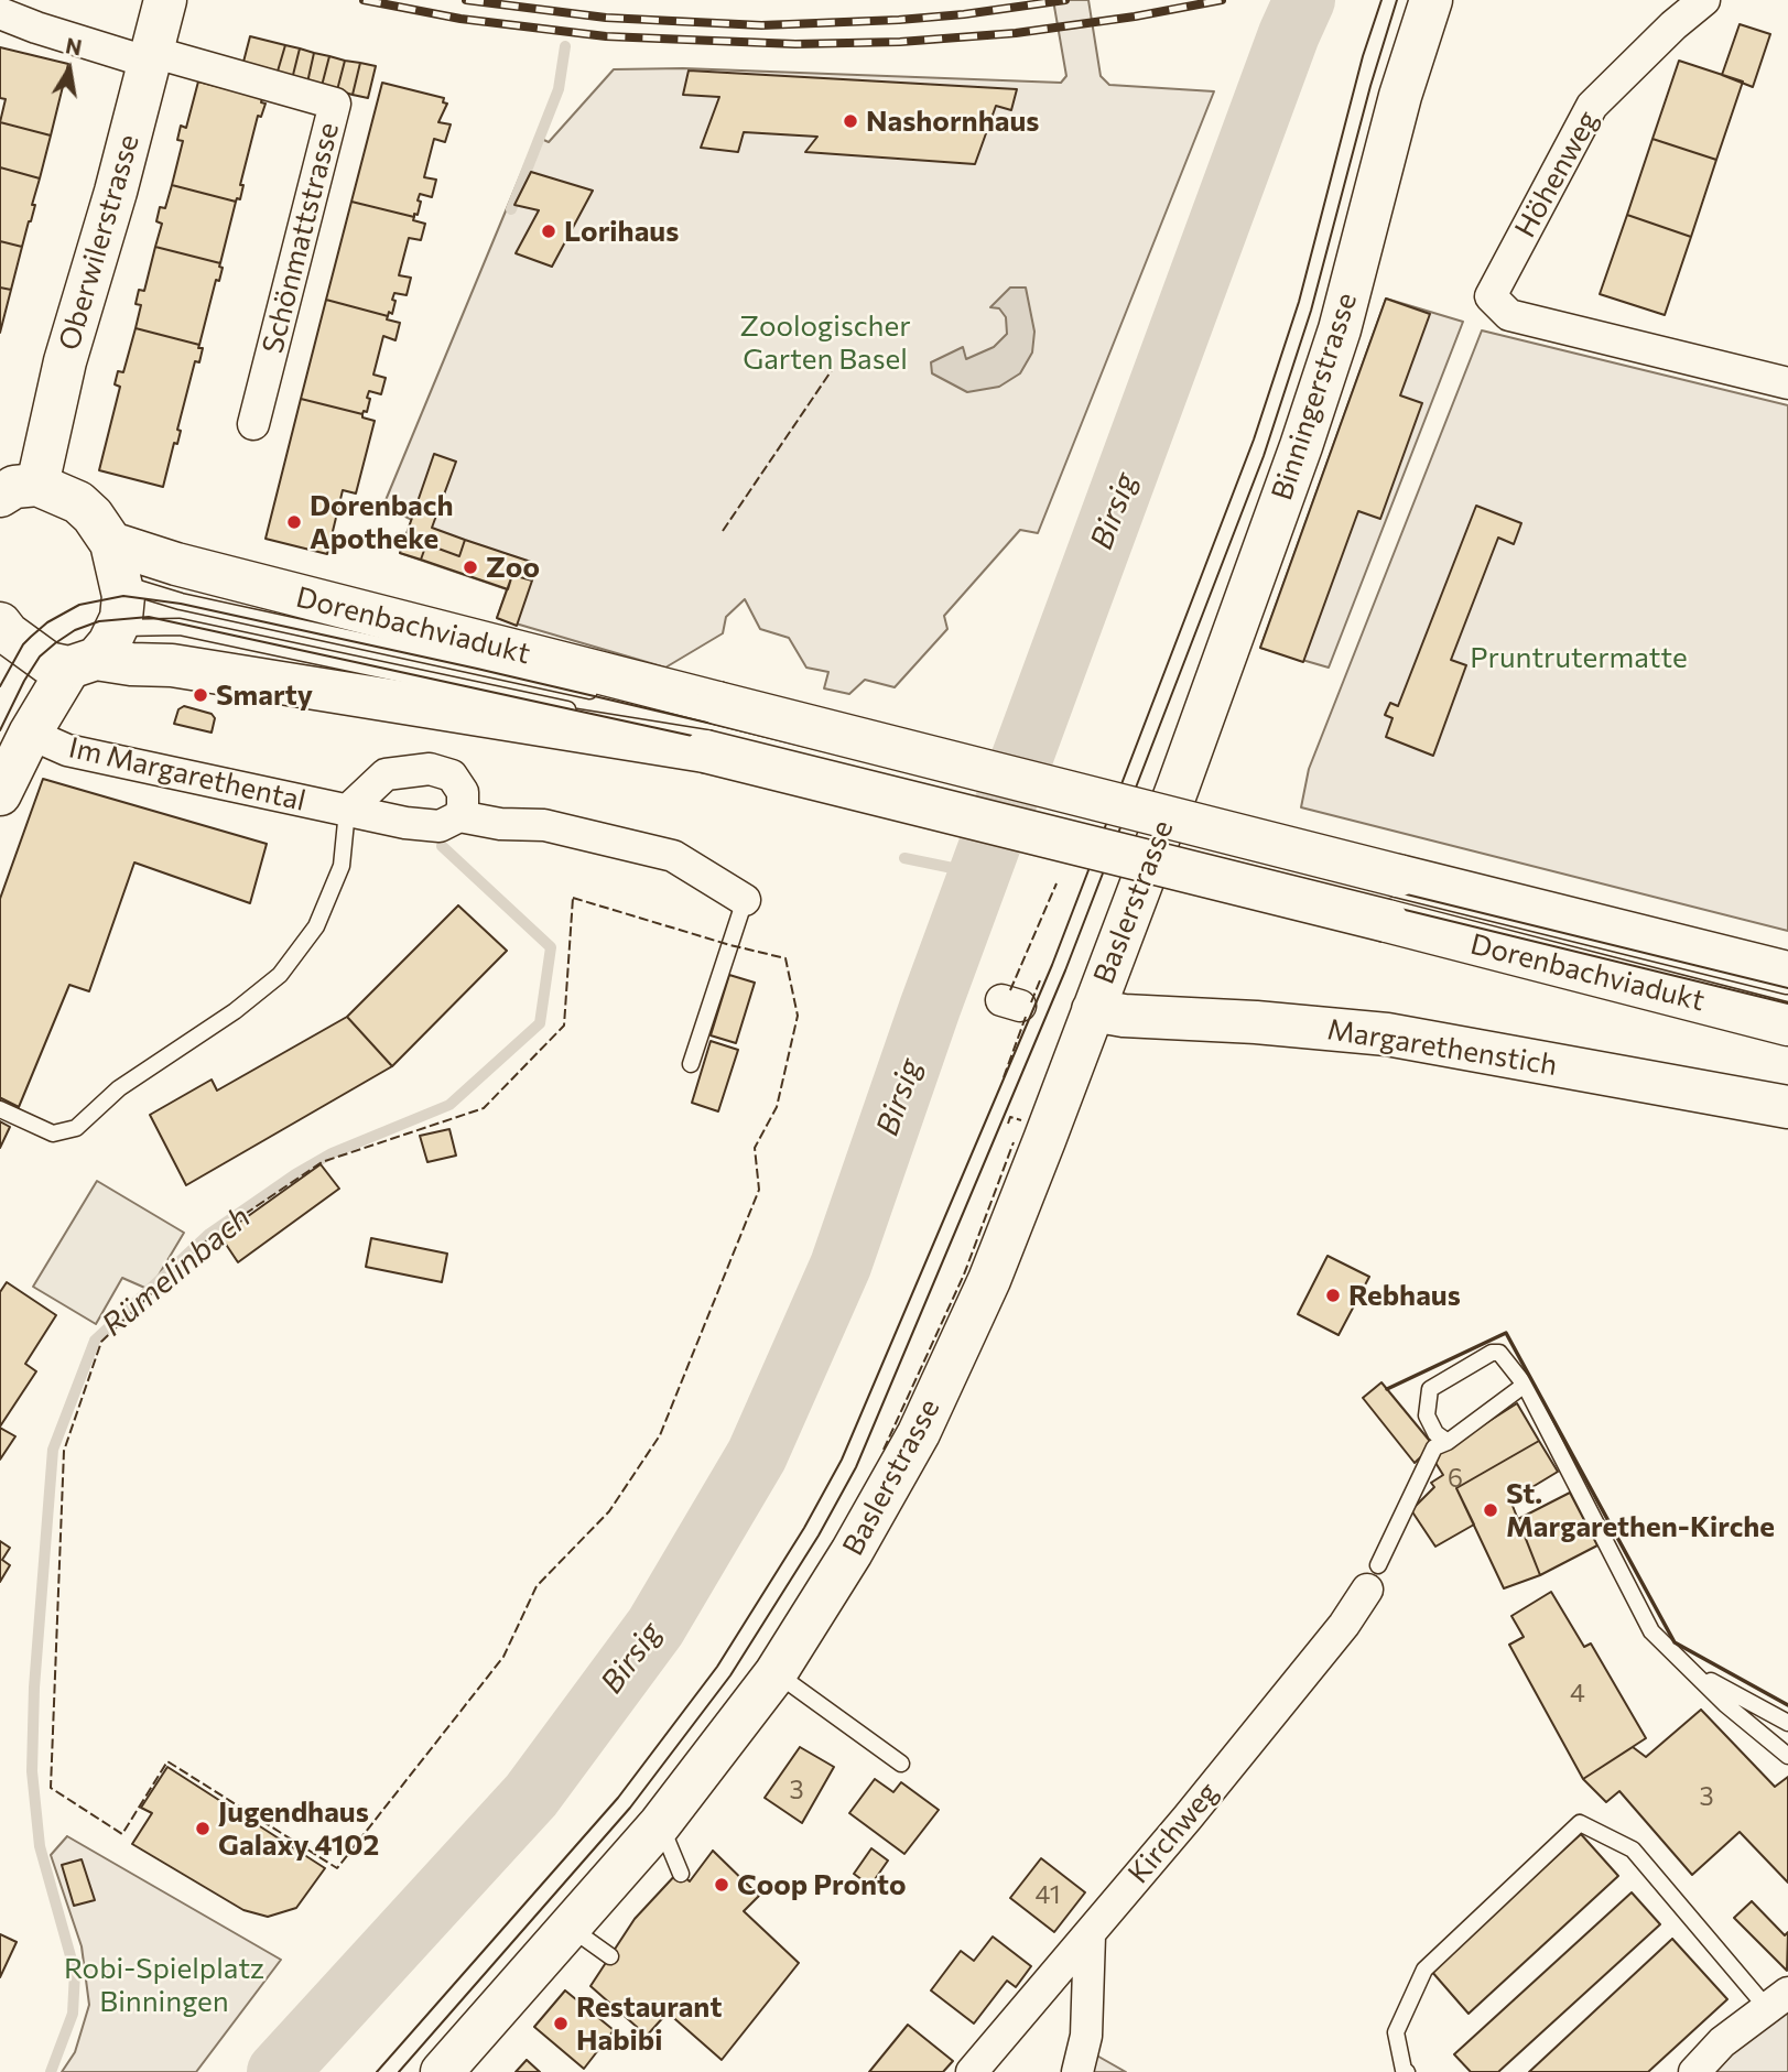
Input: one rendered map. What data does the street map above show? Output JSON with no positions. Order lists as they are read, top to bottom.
{
  "streets": {
    "main road": [
      "Oberwilerstrasse",
      "Binningerstrasse",
      "Dorenbachviadukt",
      "Baslerstrasse",
      "Margarethenstich"
    ],
    "street": [
      "Höhenweg",
      "Schönmattstrasse",
      "Im Margarethental",
      "Kirchweg"
    ]
  },
  "crossings": [
    ["Schönmattstrasse", "Oberwilerstrasse"],
    ["Binningerstrasse", "Baslerstrasse"],
    ["Baslerstrasse", "Margarethenstich"]
  ],
  "water": ["Birsig", "Rümelinbach"],
  "parks": ["Zoologischer Garten Basel", "Pruntrutermatte", "Robi-Spielplatz Binningen"],
  "places": [
    "Nashornhaus",
    "Lorihaus",
    "Dorenbach Apotheke",
    "Zoo",
    "Smarty",
    "Rebhaus",
    "St. Margarethen-Kirche",
    "Jugendhaus Galaxy 4102",
    "Coop Pronto",
    "Restaurant Habibi"
  ],
  "house_numbers": [
    "6",
    "4",
    "3",
    "3",
    "41"
  ],
  "north": "top"
}
